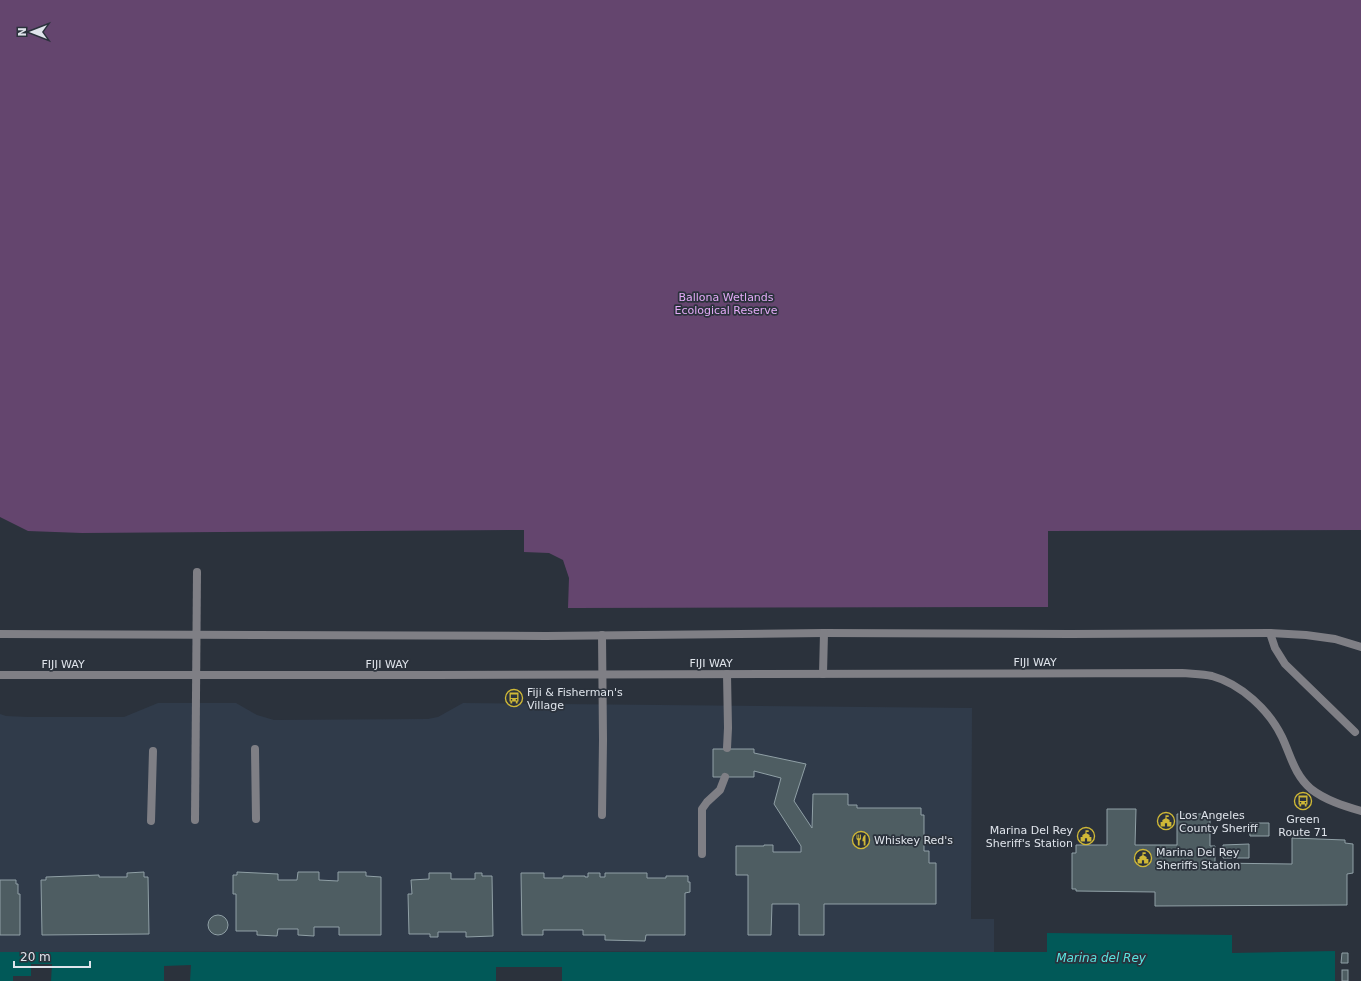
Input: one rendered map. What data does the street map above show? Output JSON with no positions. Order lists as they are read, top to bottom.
{
  "streets": {
    "street": ["FIJI WAY"]
  },
  "water": ["Marina del Rey"],
  "parks": ["Ballona Wetlands Ecological Reserve"],
  "places": {
    "bus stop": ["Fiji & Fisherman's Village", "Green Route 71"],
    "public building": ["Los Angeles County Sheriff", "Marina Del Rey Sheriff's Station", "Marina Del Rey Sheriffs Station"],
    "restaurant": ["Whiskey Red's"]
  },
  "scale_bar": "20 m",
  "north": "left"
}
